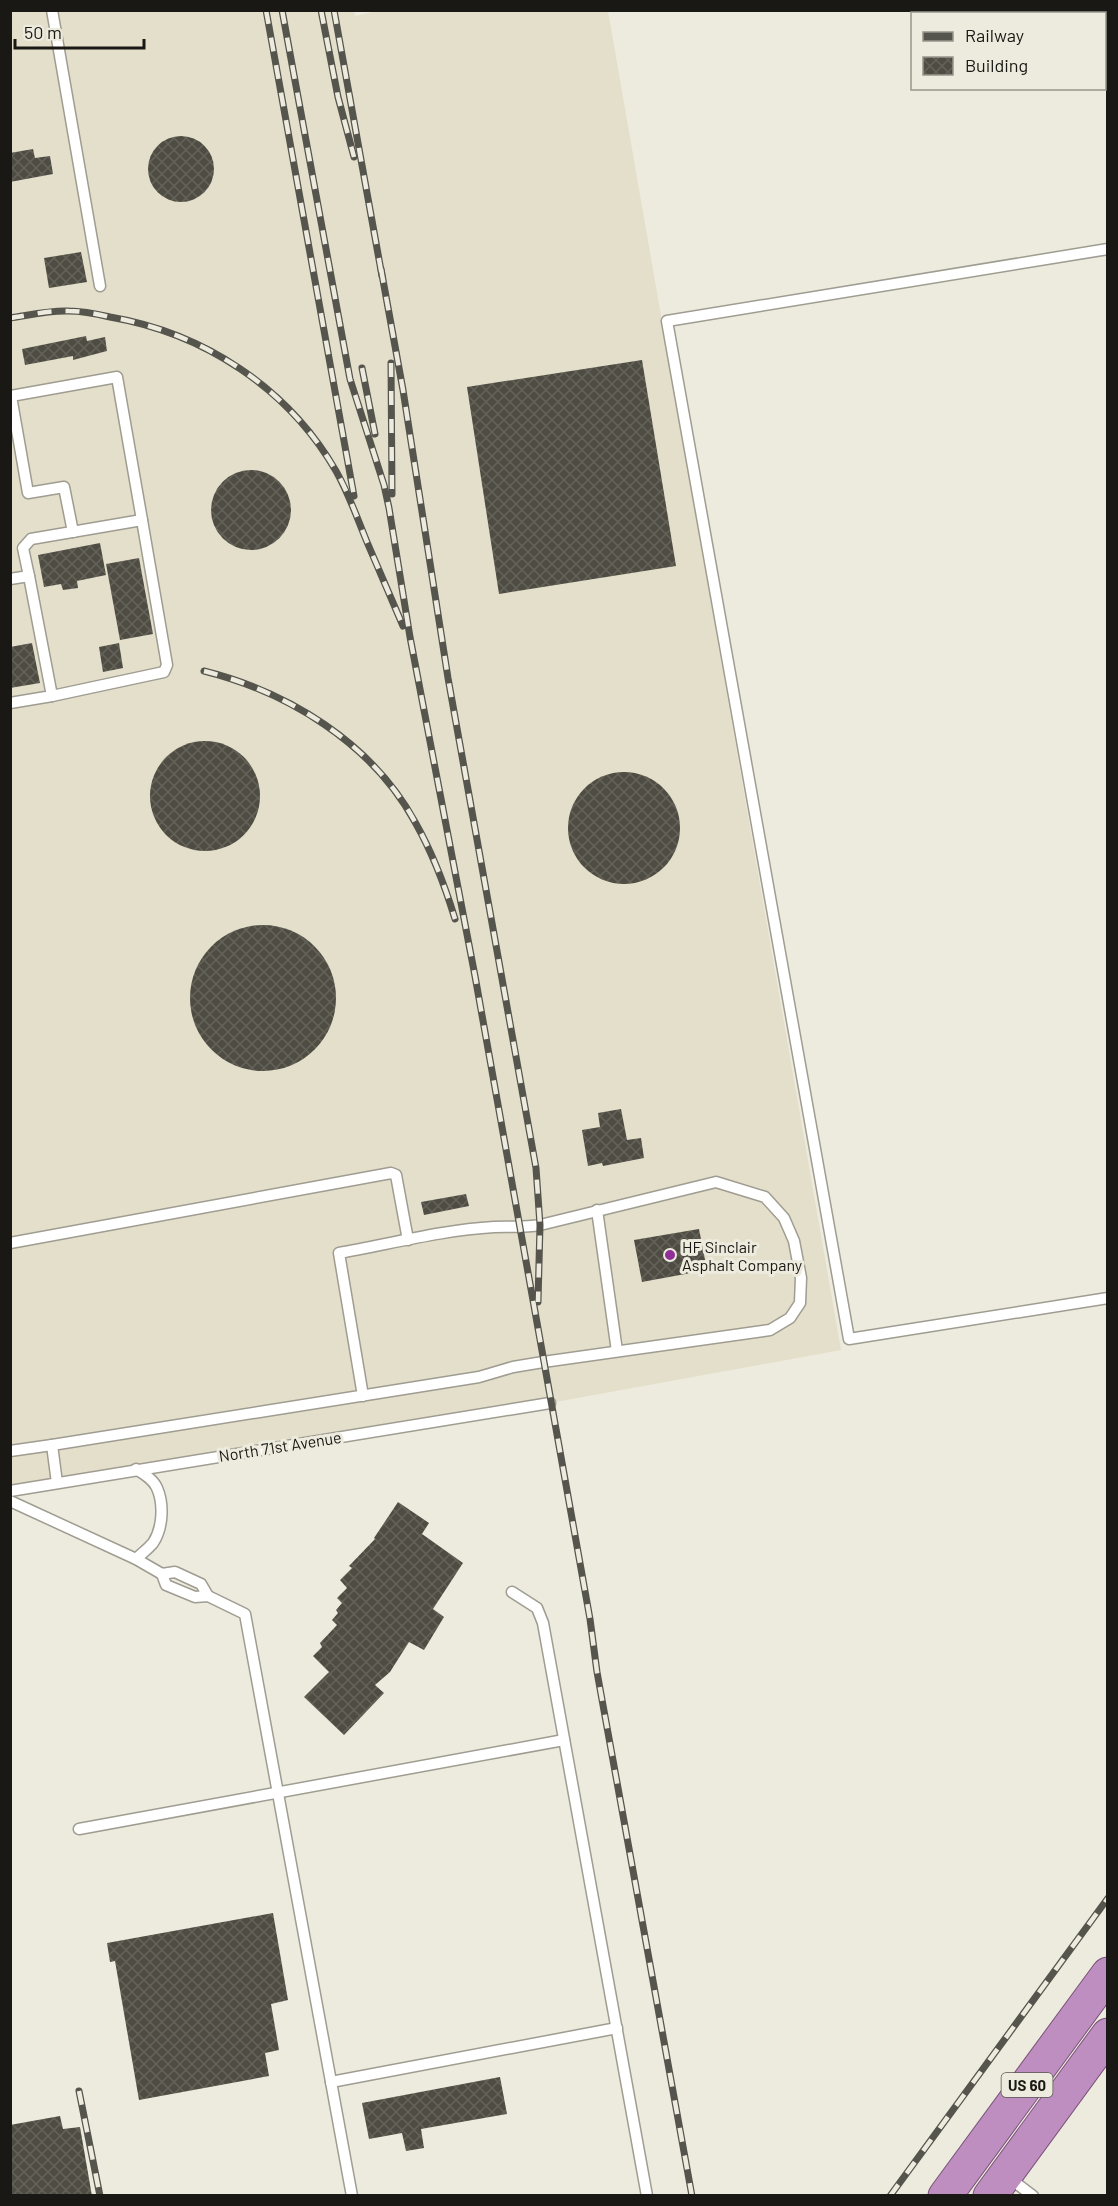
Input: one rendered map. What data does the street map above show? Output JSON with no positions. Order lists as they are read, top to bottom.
{
  "streets": {
    "highway": ["US 60"],
    "lane": ["North 71st Avenue"]
  },
  "places": ["HF Sinclair Asphalt Company"],
  "legend": ["Railway", "Building"],
  "scale_bar": "50 m"
}
